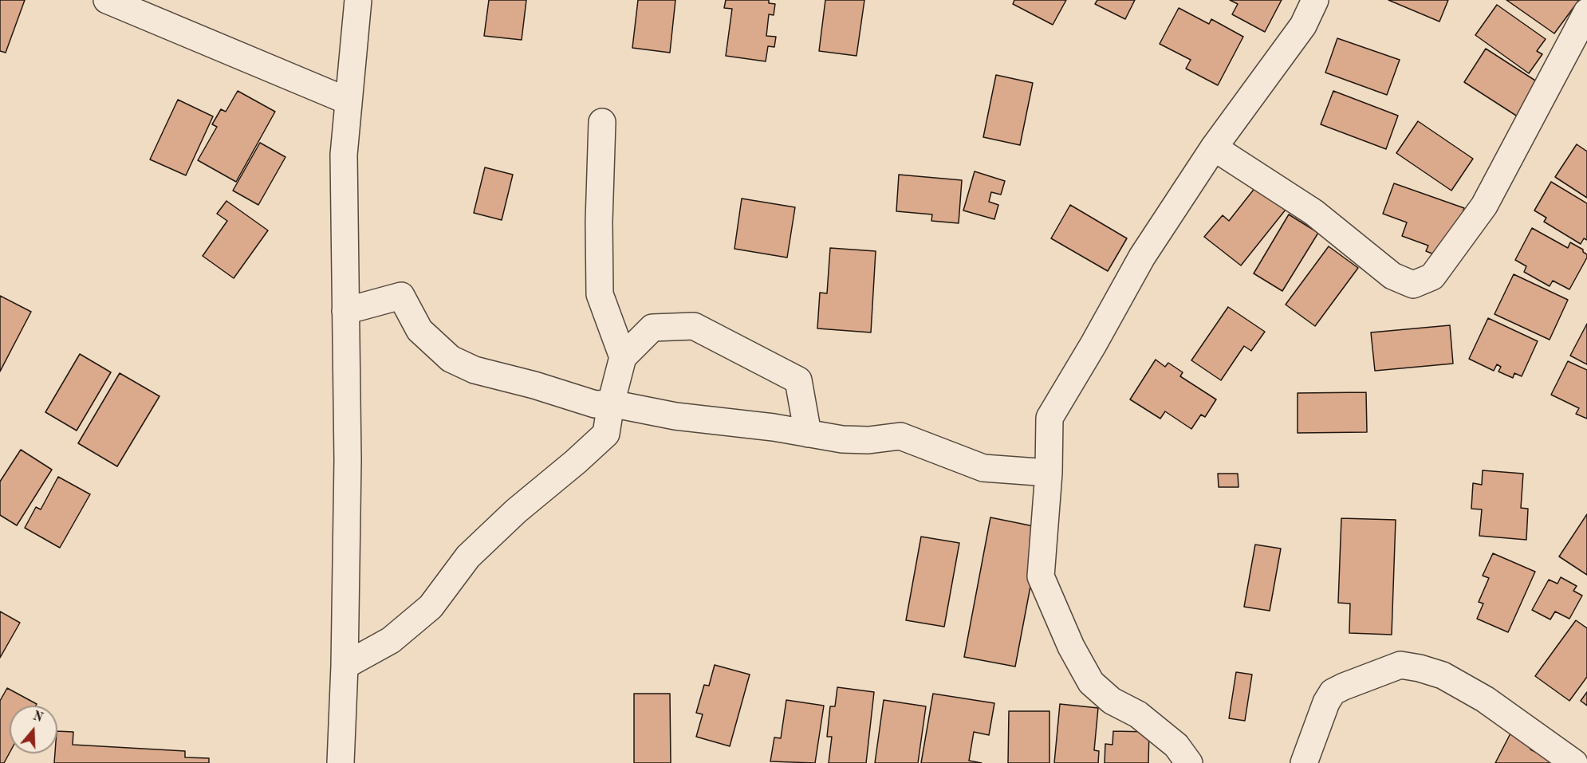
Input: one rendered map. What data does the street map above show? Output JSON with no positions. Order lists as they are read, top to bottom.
{
  "north": "top"
}
